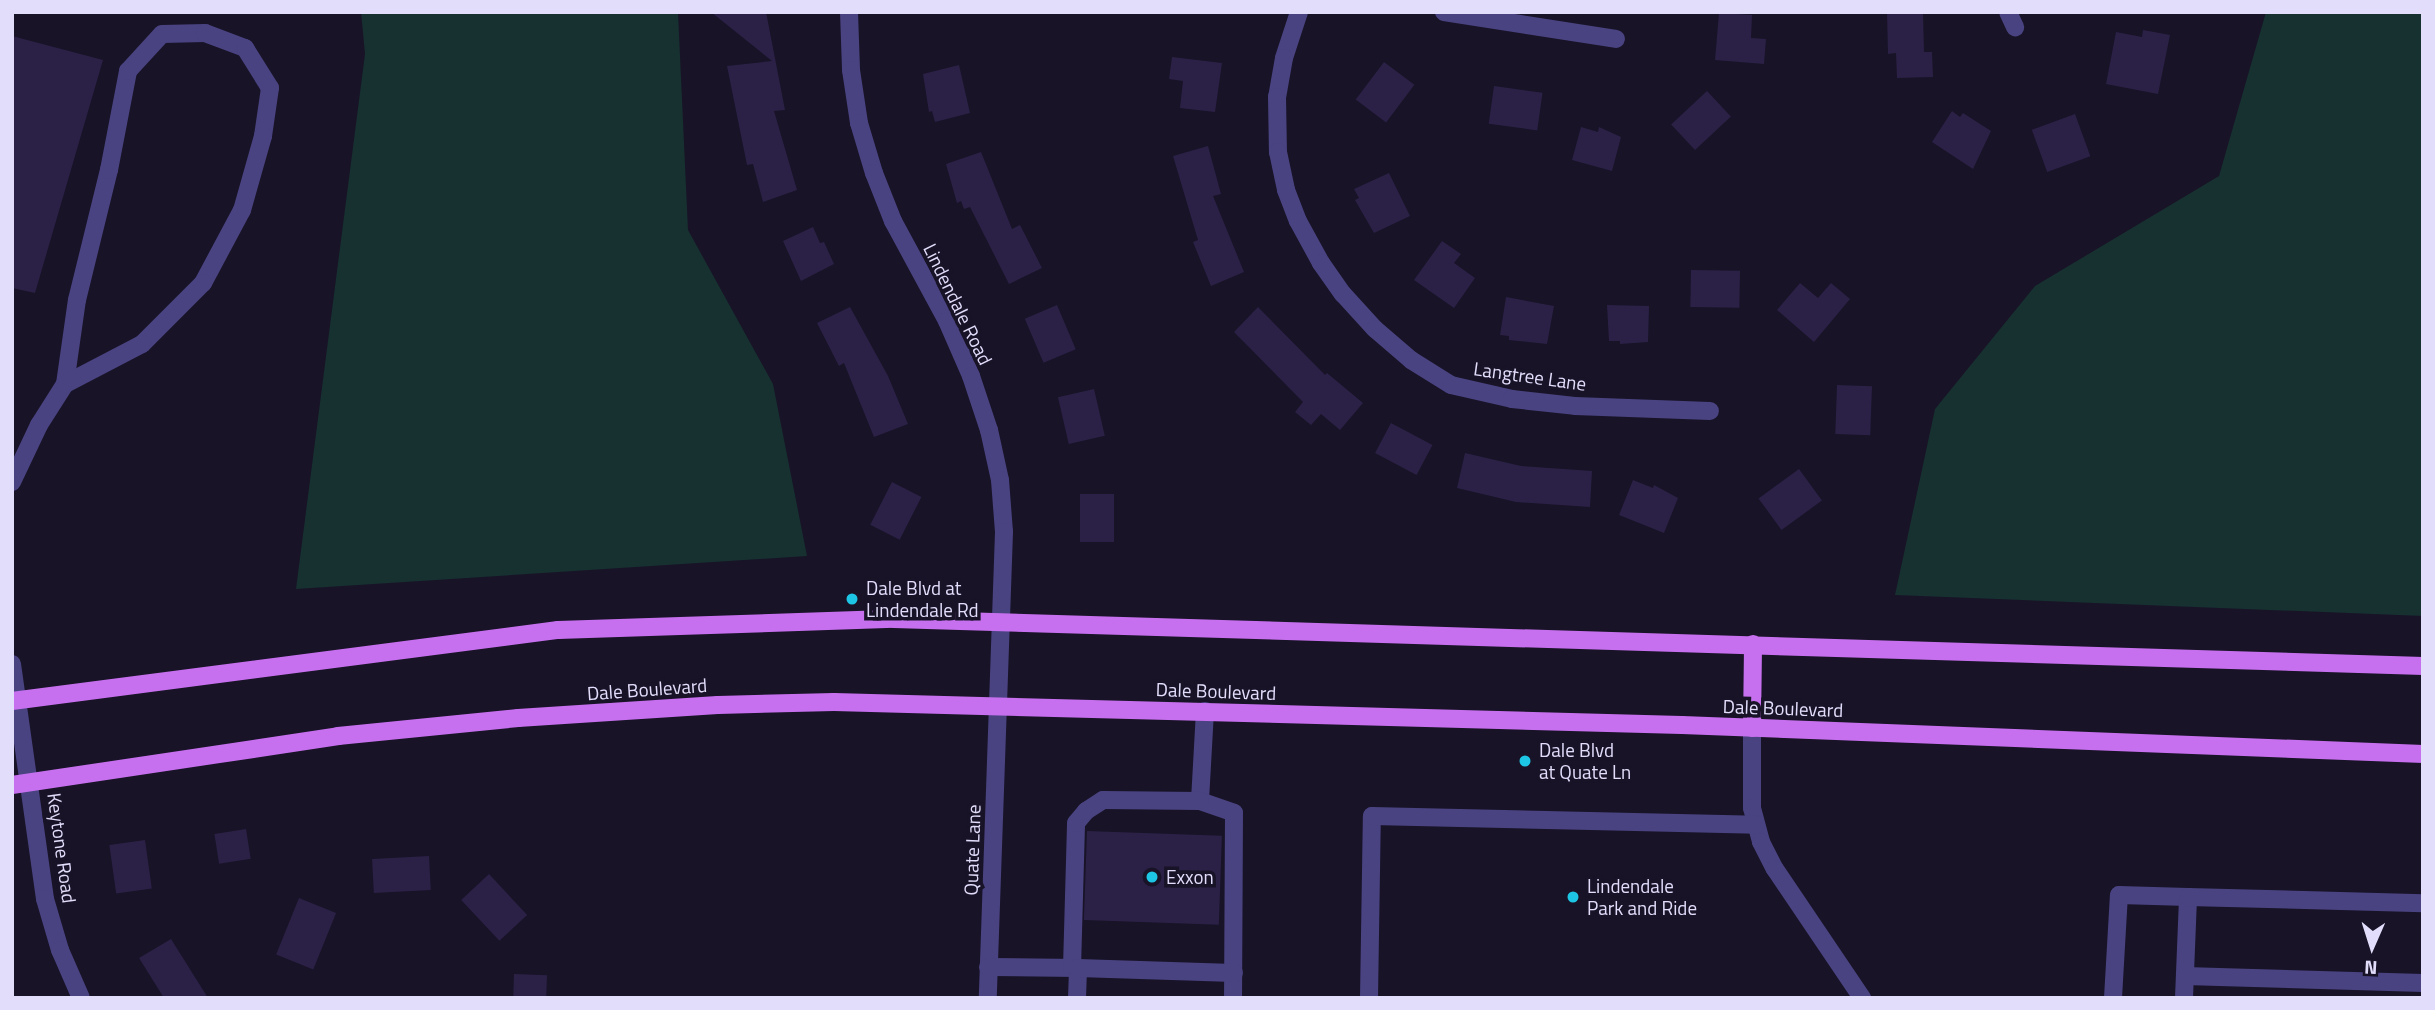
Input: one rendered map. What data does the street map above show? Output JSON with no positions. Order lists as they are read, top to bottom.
{
  "streets": {
    "main road": ["Dale Boulevard"],
    "street": [
      "Lindendale Road",
      "Langtree Lane",
      "Keytone Road",
      "Quate Lane"
    ]
  },
  "crossings": [
    ["Lindendale Road", "Dale Boulevard"],
    ["Lindendale Road", "Quate Lane"],
    ["Dale Boulevard", "Keytone Road"],
    ["Dale Boulevard", "Quate Lane"]
  ],
  "places": [
    "Dale Blvd at Lindendale Rd",
    "Dale Blvd at Quate Ln",
    "Exxon",
    "Lindendale Park and Ride"
  ],
  "north": "bottom"
}
